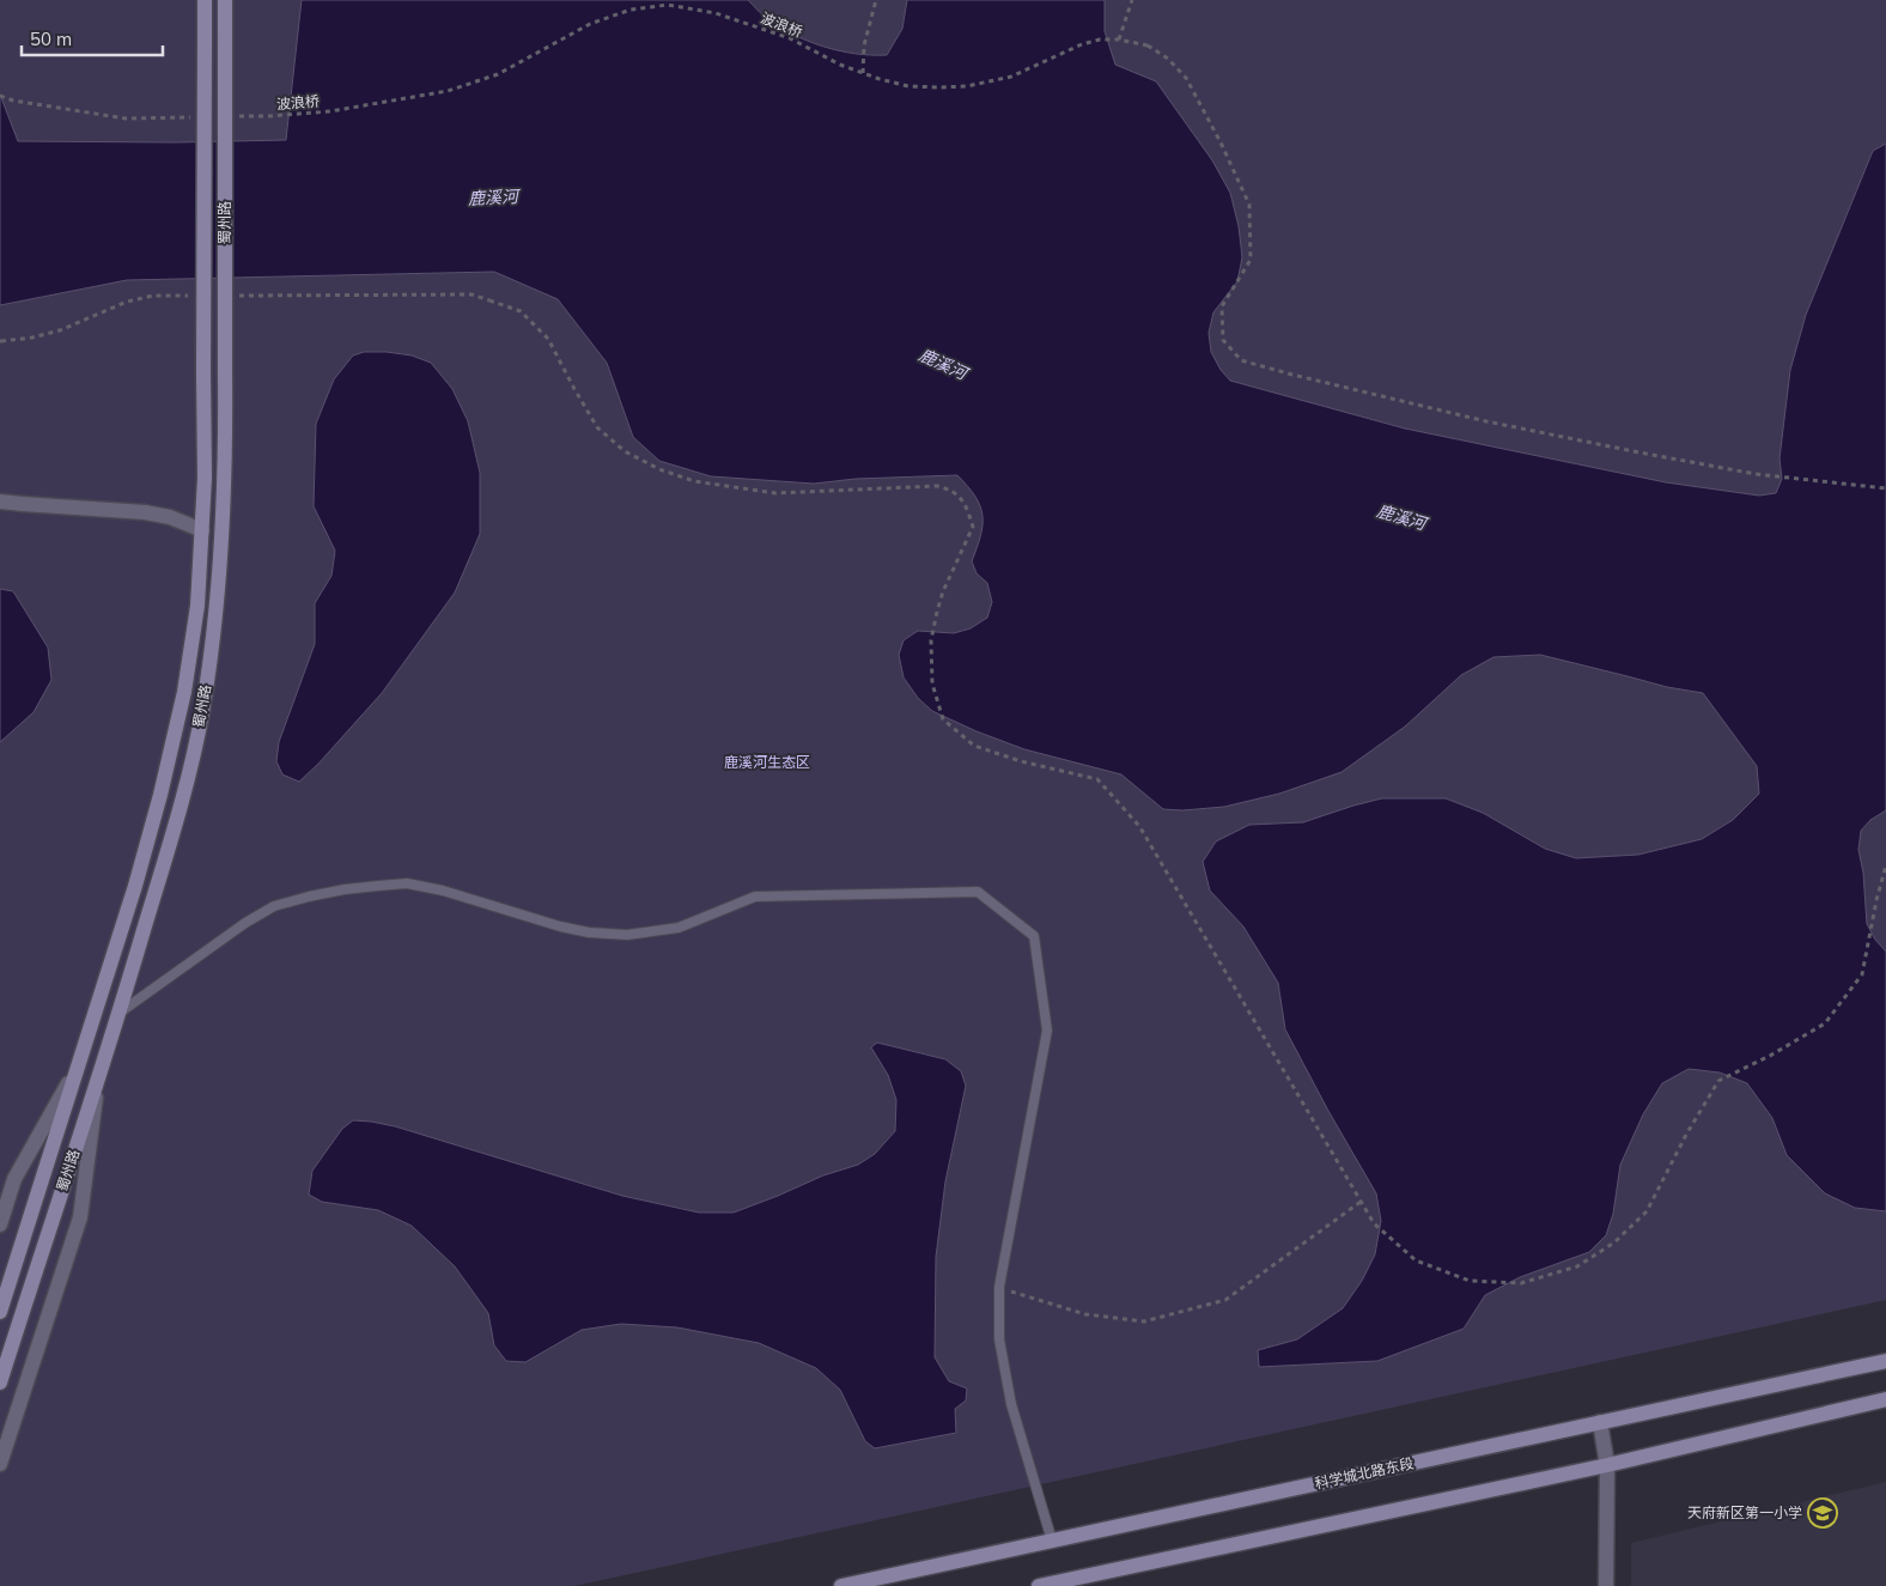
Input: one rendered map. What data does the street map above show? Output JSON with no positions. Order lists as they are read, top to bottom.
{
  "streets": {
    "main road": ["蜀州路", "科学城北路东段"],
    "path": ["波浪桥"]
  },
  "water": ["鹿溪河"],
  "parks": ["鹿溪河生态区"],
  "places": {
    "school or university": ["天府新区第一小学"]
  },
  "scale_bar": "50 m"
}
